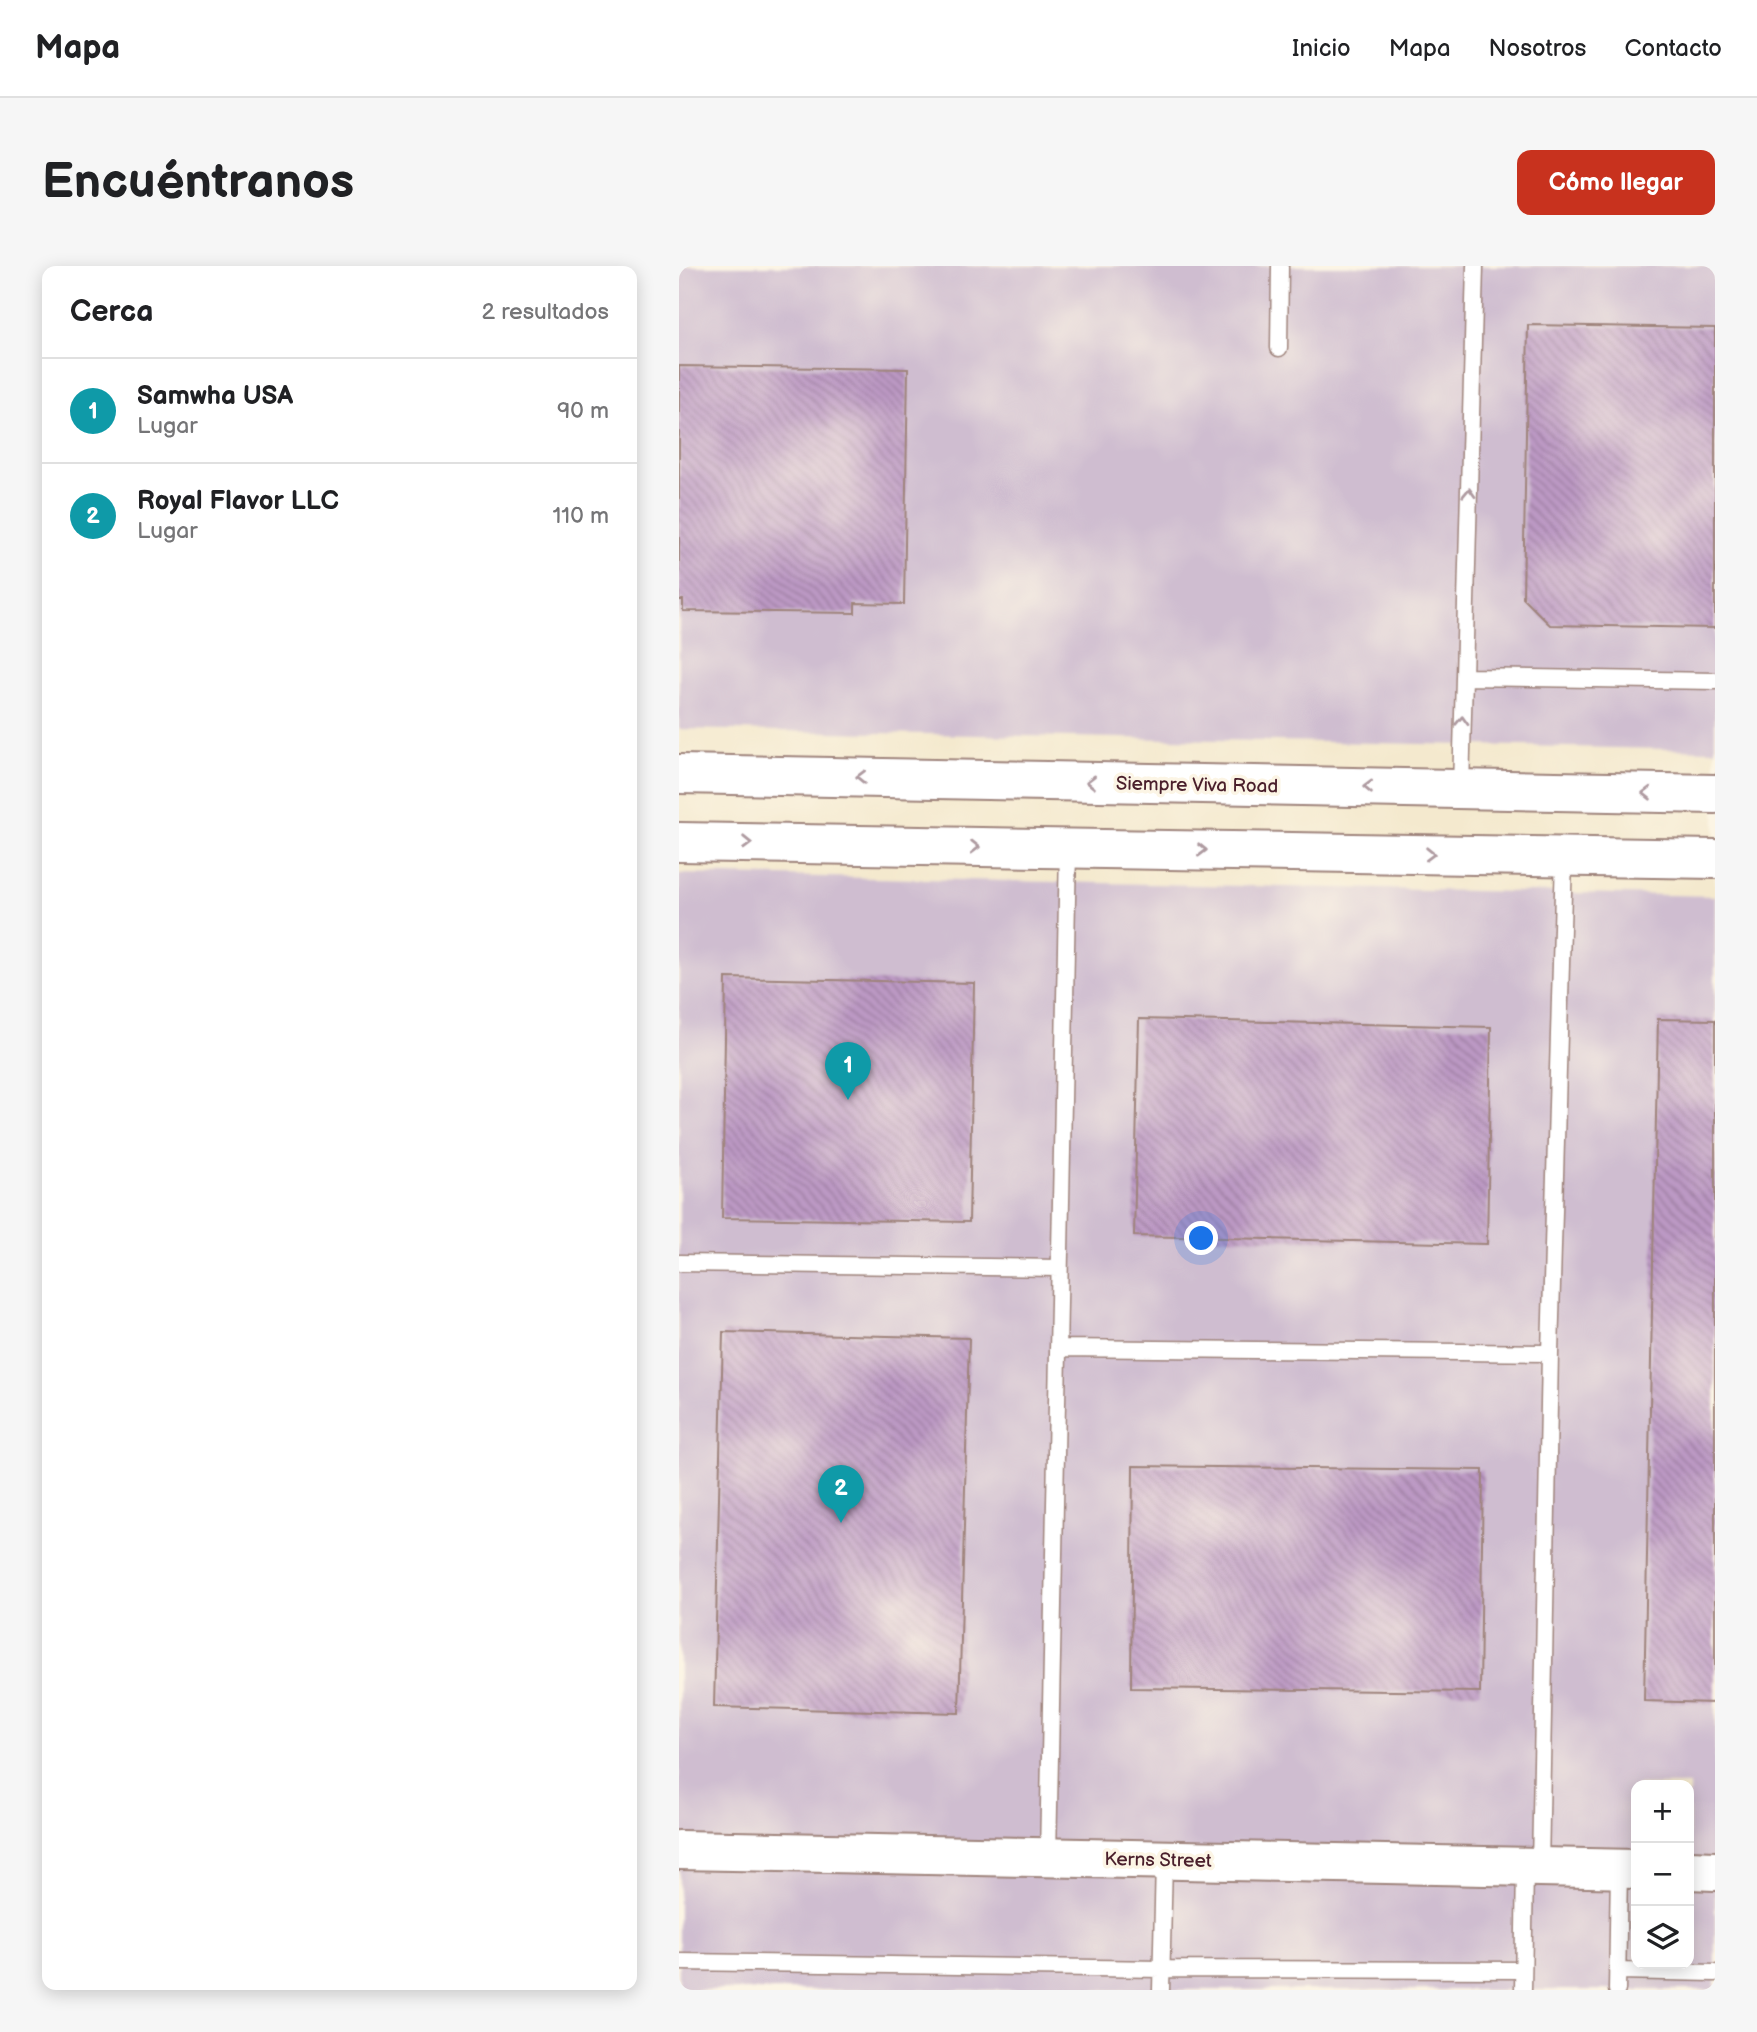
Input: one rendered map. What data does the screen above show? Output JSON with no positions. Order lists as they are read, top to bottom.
{
  "streets": {
    "main road": ["Siempre Viva Road", "Kerns Street"]
  },
  "page": {
    "header": "Mapa",
    "nav": [
      "Inicio",
      "Mapa",
      "Nosotros",
      "Contacto"
    ],
    "buttons": "Cómo llegar",
    "title": "Encuéntranos",
    "heading": ["Cerca", "2 resultados"],
    "list": [
      {
        "mark": "1",
        "name": "Samwha USA",
        "note": "Lugar",
        "value": "90 m"
      },
      {
        "mark": "2",
        "name": "Royal Flavor LLC",
        "note": "Lugar",
        "value": "110 m"
      }
    ],
    "pins": ["1", "2"],
    "map_buttons": ["+", "−"]
  }
}
